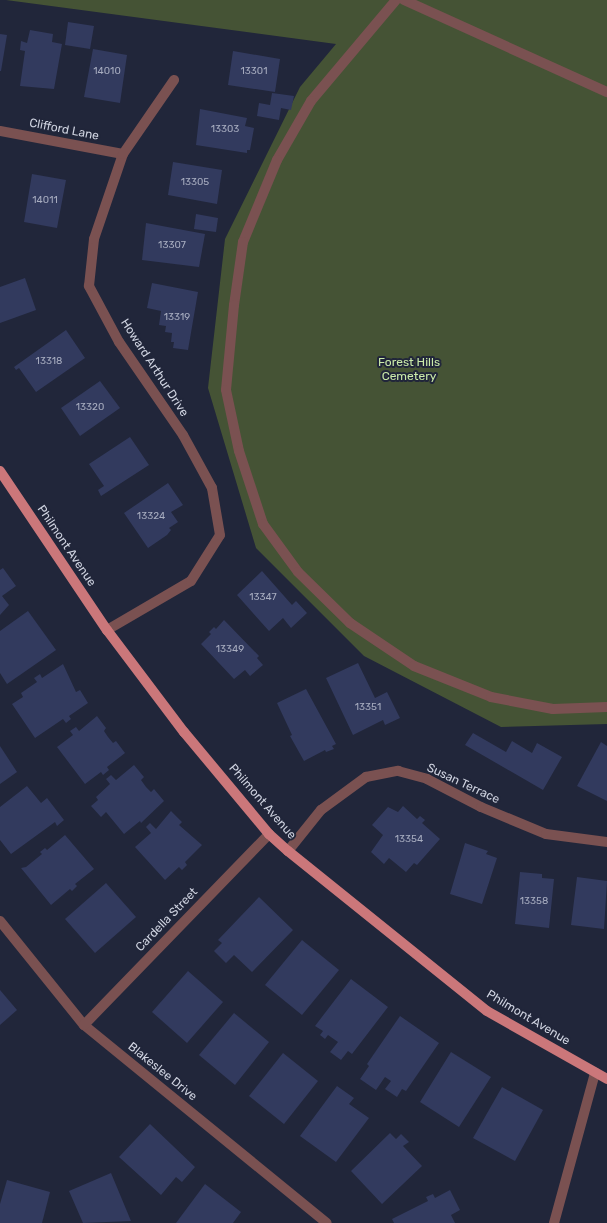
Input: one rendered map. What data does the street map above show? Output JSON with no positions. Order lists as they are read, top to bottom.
{
  "streets": {
    "main road": ["Philmont Avenue"],
    "street": [
      "Clifford Lane",
      "Howard Arthur Drive",
      "Susan Terrace",
      "Cardella Street",
      "Blakeslee Drive"
    ]
  },
  "crossings": [
    ["Clifford Lane", "Howard Arthur Drive"],
    ["Howard Arthur Drive", "Philmont Avenue"],
    ["Philmont Avenue", "Susan Terrace"],
    ["Philmont Avenue", "Cardella Street"],
    ["Cardella Street", "Blakeslee Drive"]
  ],
  "parks": ["Forest Hills Cemetery"],
  "house_numbers": [
    "14010",
    "13301",
    "13303",
    "13305",
    "14011",
    "13307",
    "13319",
    "13318",
    "13320",
    "13324",
    "13347",
    "13349",
    "13351",
    "13354",
    "13358"
  ]
}
